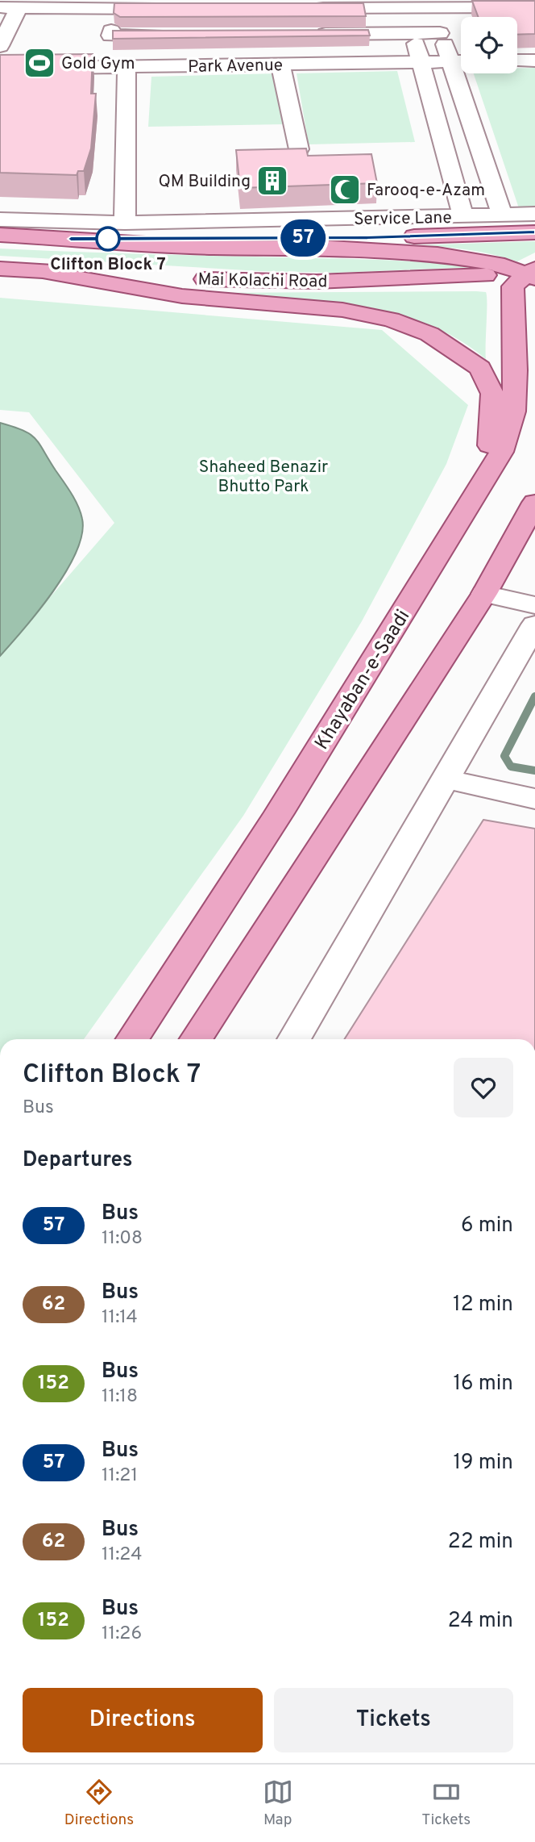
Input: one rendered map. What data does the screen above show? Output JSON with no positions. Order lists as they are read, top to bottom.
{
  "streets": {
    "main road": ["Mai Kolachi Road", "Khayaban-e-Saadi"],
    "street": ["Park Avenue", "Service Lane"]
  },
  "crossings": [
    ["Mai Kolachi Road", "Khayaban-e-Saadi"]
  ],
  "parks": ["Shaheed Benazir Bhutto Park"],
  "places": {
    "sports": ["Gold Gym"],
    "building": ["QM Building"],
    "mosque": ["Farooq-e-Azam"],
    "other": ["Clifton Block 7"]
  },
  "lines": ["bus line 57"],
  "page": {
    "on_map": "57",
    "heading": [
      ["Clifton Block 7", "Bus"],
      "Departures"
    ],
    "list": [
      {
        "mark": "57",
        "name": "Bus",
        "note": "11:08",
        "value": "6 min"
      },
      {
        "mark": "62",
        "name": "Bus",
        "note": "11:14",
        "value": "12 min"
      },
      {
        "mark": "152",
        "name": "Bus",
        "note": "11:18",
        "value": "16 min"
      },
      {
        "mark": "57",
        "name": "Bus",
        "note": "11:21",
        "value": "19 min"
      },
      {
        "mark": "62",
        "name": "Bus",
        "note": "11:24",
        "value": "22 min"
      },
      {
        "mark": "152",
        "name": "Bus",
        "note": "11:26",
        "value": "24 min"
      }
    ],
    "buttons": ["Directions", "Tickets"],
    "tabs": ["Directions", "Map", "Tickets"]
  }
}
